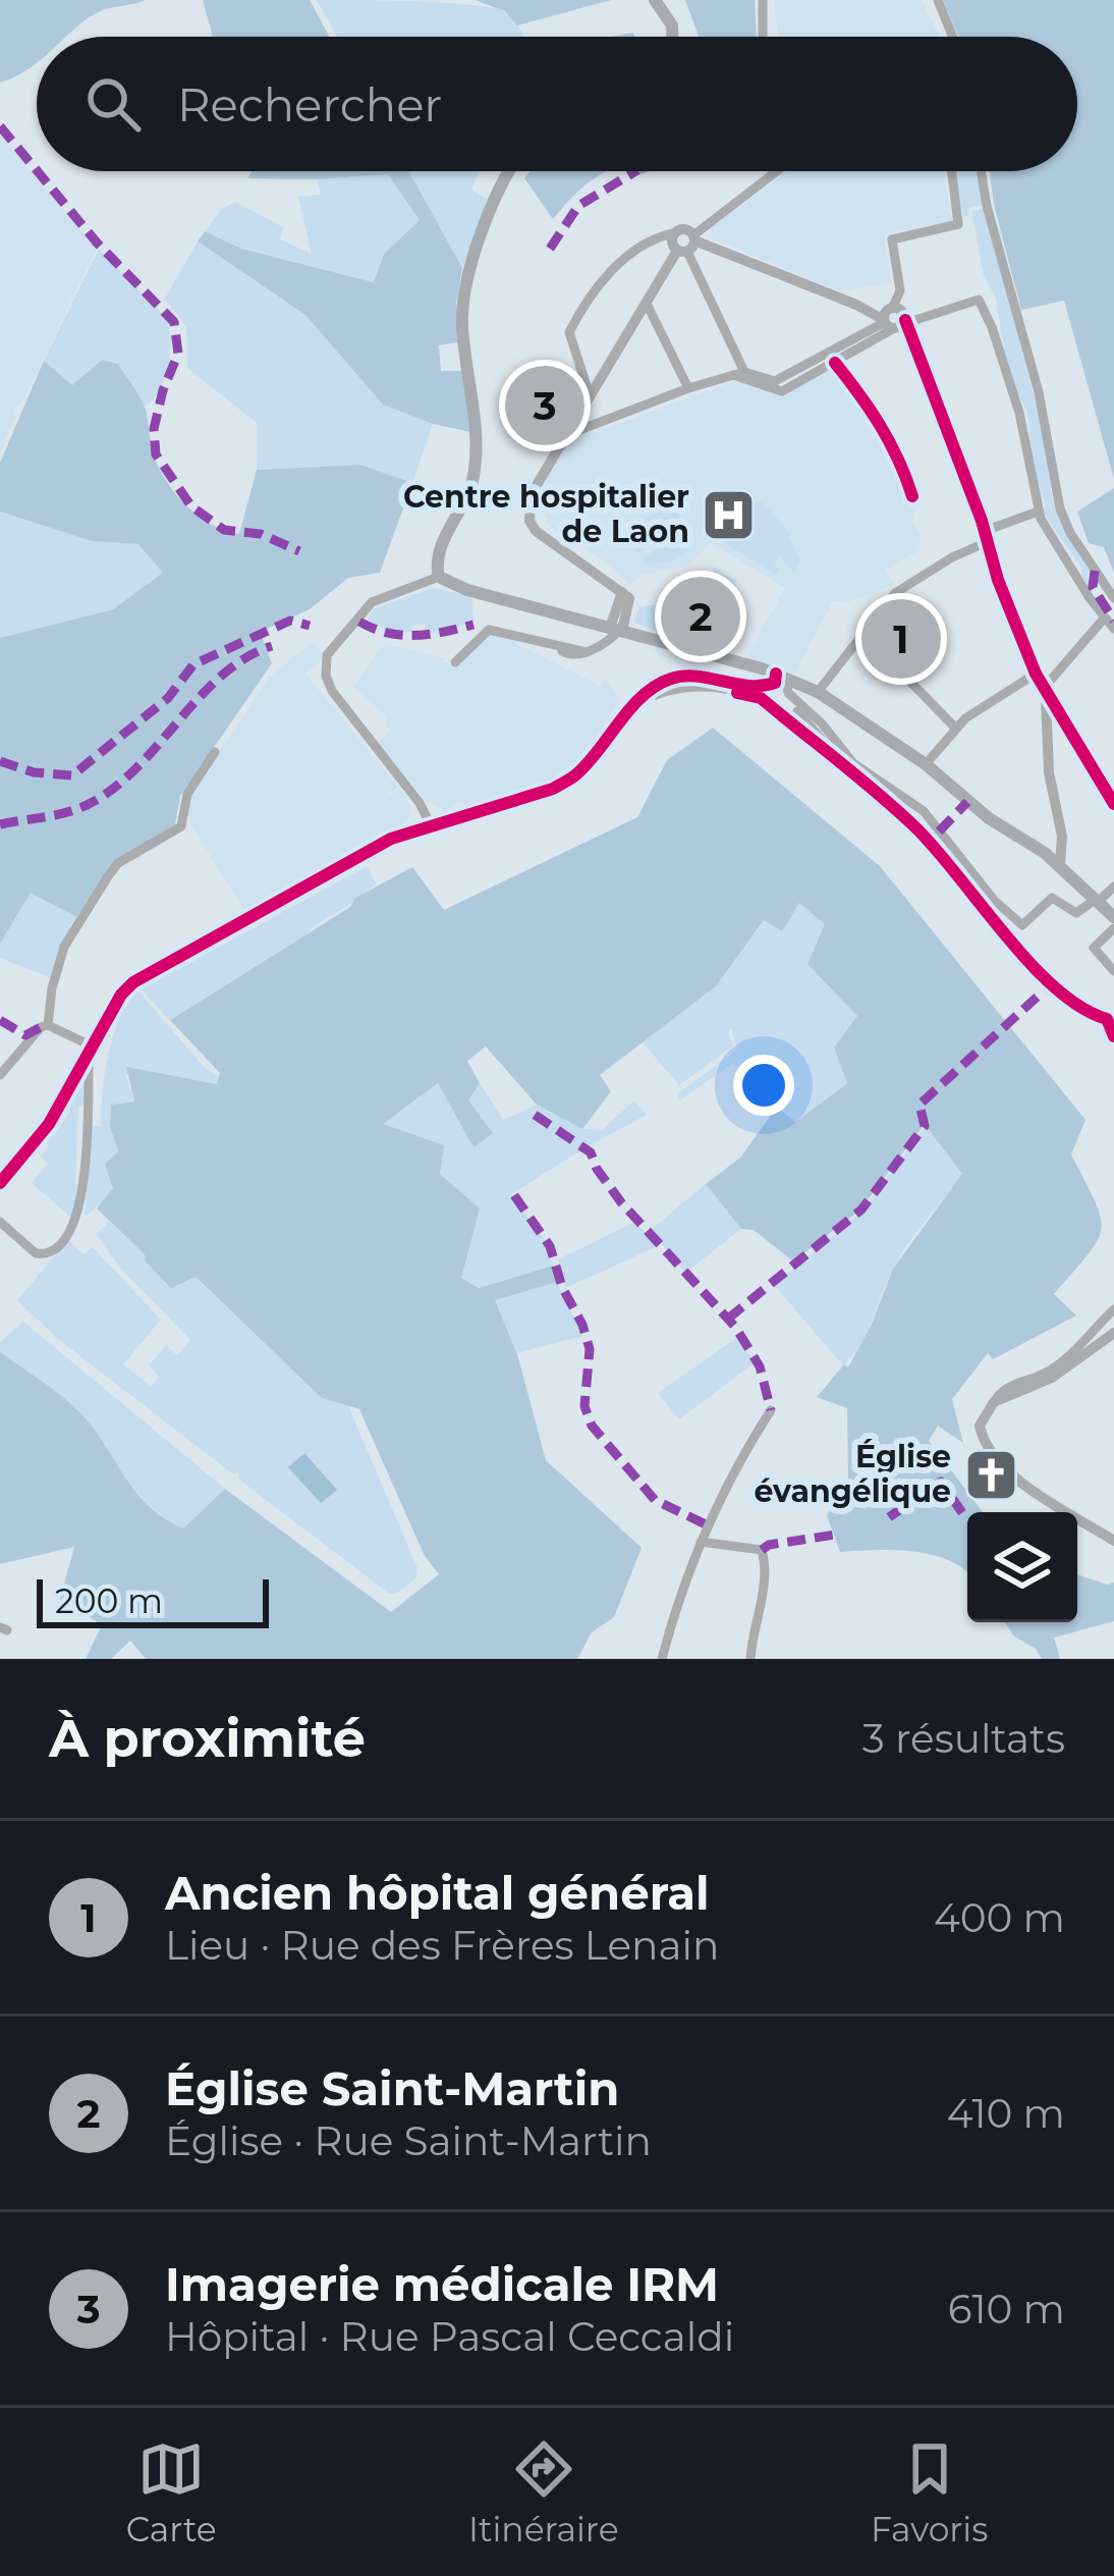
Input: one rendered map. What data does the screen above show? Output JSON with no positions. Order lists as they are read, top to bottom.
{
  "places": {
    "hospital": ["Centre hospitalier de Laon"],
    "church": ["Église évangélique"]
  },
  "scale_bar": "200 m",
  "page": {
    "search": "Rechercher",
    "pins": ["3", "2", "1"],
    "scale": "200 m",
    "heading": ["À proximité", "3 résultats"],
    "list": [
      {
        "mark": "1",
        "name": "Ancien hôpital général",
        "note": "Lieu · Rue des Frères Lenain",
        "value": "400 m"
      },
      {
        "mark": "2",
        "name": "Église Saint-Martin",
        "note": "Église · Rue Saint-Martin",
        "value": "410 m"
      },
      {
        "mark": "3",
        "name": "Imagerie médicale IRM",
        "note": "Hôpital · Rue Pascal Ceccaldi",
        "value": "610 m"
      }
    ],
    "nav": ["Carte", "Itinéraire", "Favoris"]
  }
}
